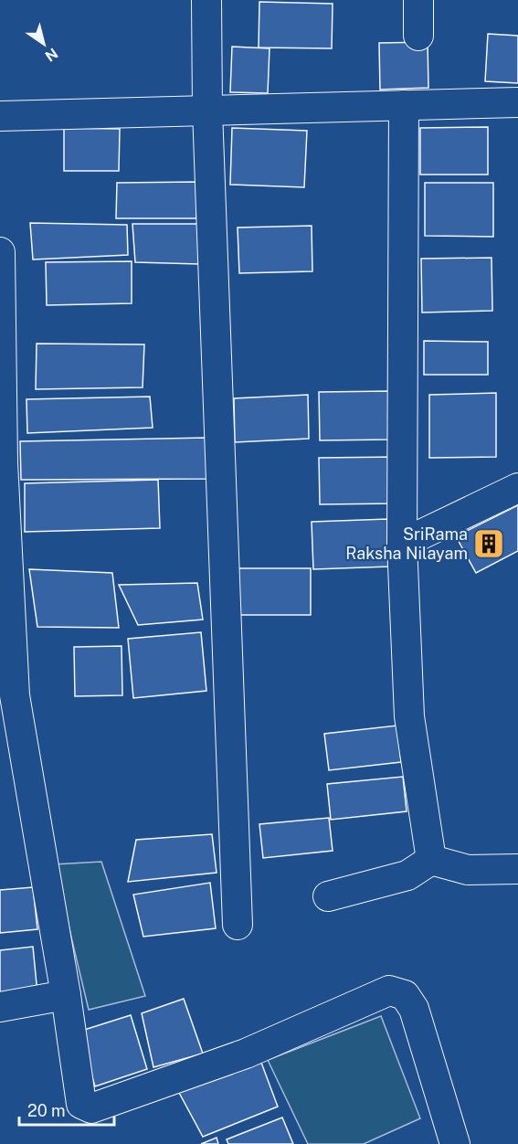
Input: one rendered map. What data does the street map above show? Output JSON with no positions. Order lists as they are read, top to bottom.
{
  "places": {
    "building": ["SriRama Raksha Nilayam"]
  },
  "scale_bar": "20 m",
  "north": "bottom right"
}
